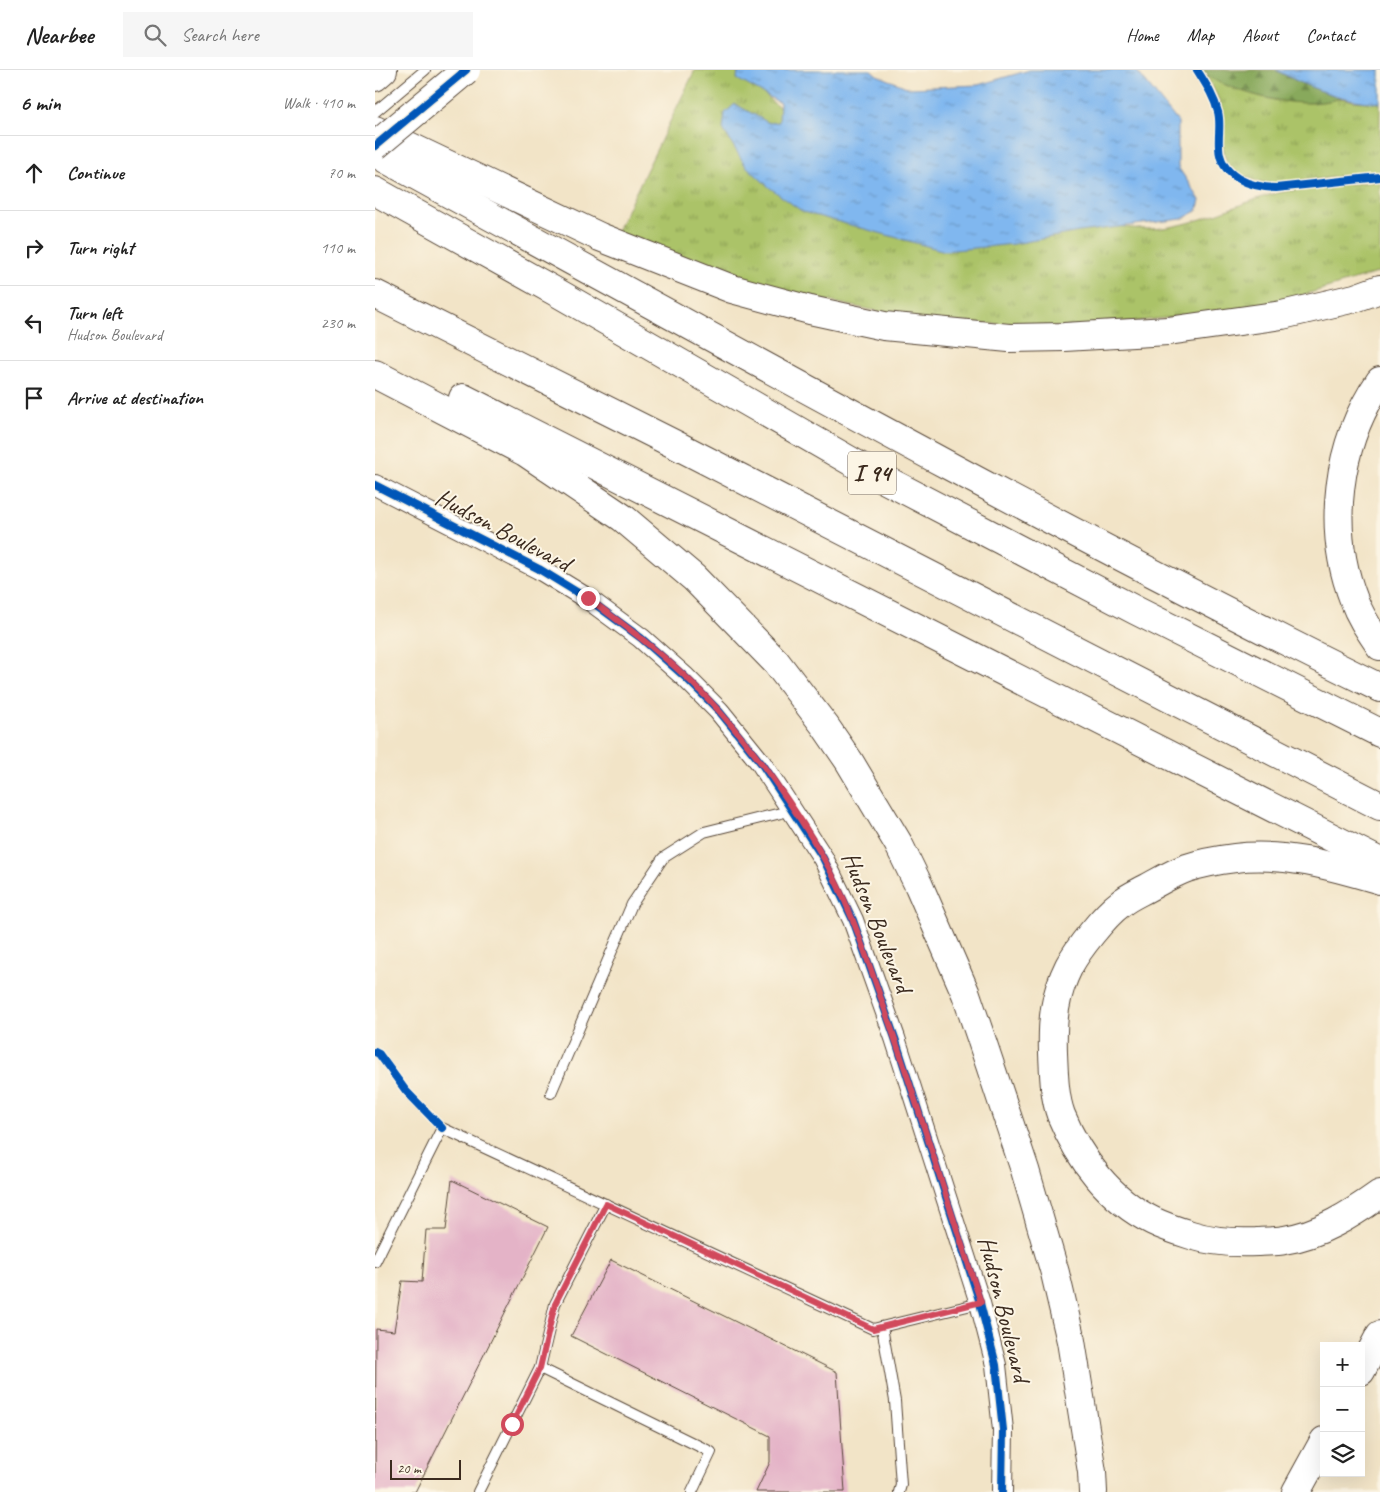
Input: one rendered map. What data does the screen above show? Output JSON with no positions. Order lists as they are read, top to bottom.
{
  "streets": {
    "main road": ["I 94"],
    "street": ["Hudson Boulevard"]
  },
  "scale_bar": "20 m",
  "page": {
    "header": "Nearbee",
    "search": "Search here",
    "nav": [
      "Home",
      "Map",
      "About",
      "Contact"
    ],
    "heading": ["6 min", "Walk · 410 m"],
    "list": [
      ["Continue", "70 m"],
      ["Turn right", "110 m"],
      ["Turn left", "Hudson Boulevard", "230 m"],
      "Arrive at destination"
    ],
    "map_buttons": ["+", "−"],
    "scale": "20 m"
  }
}
